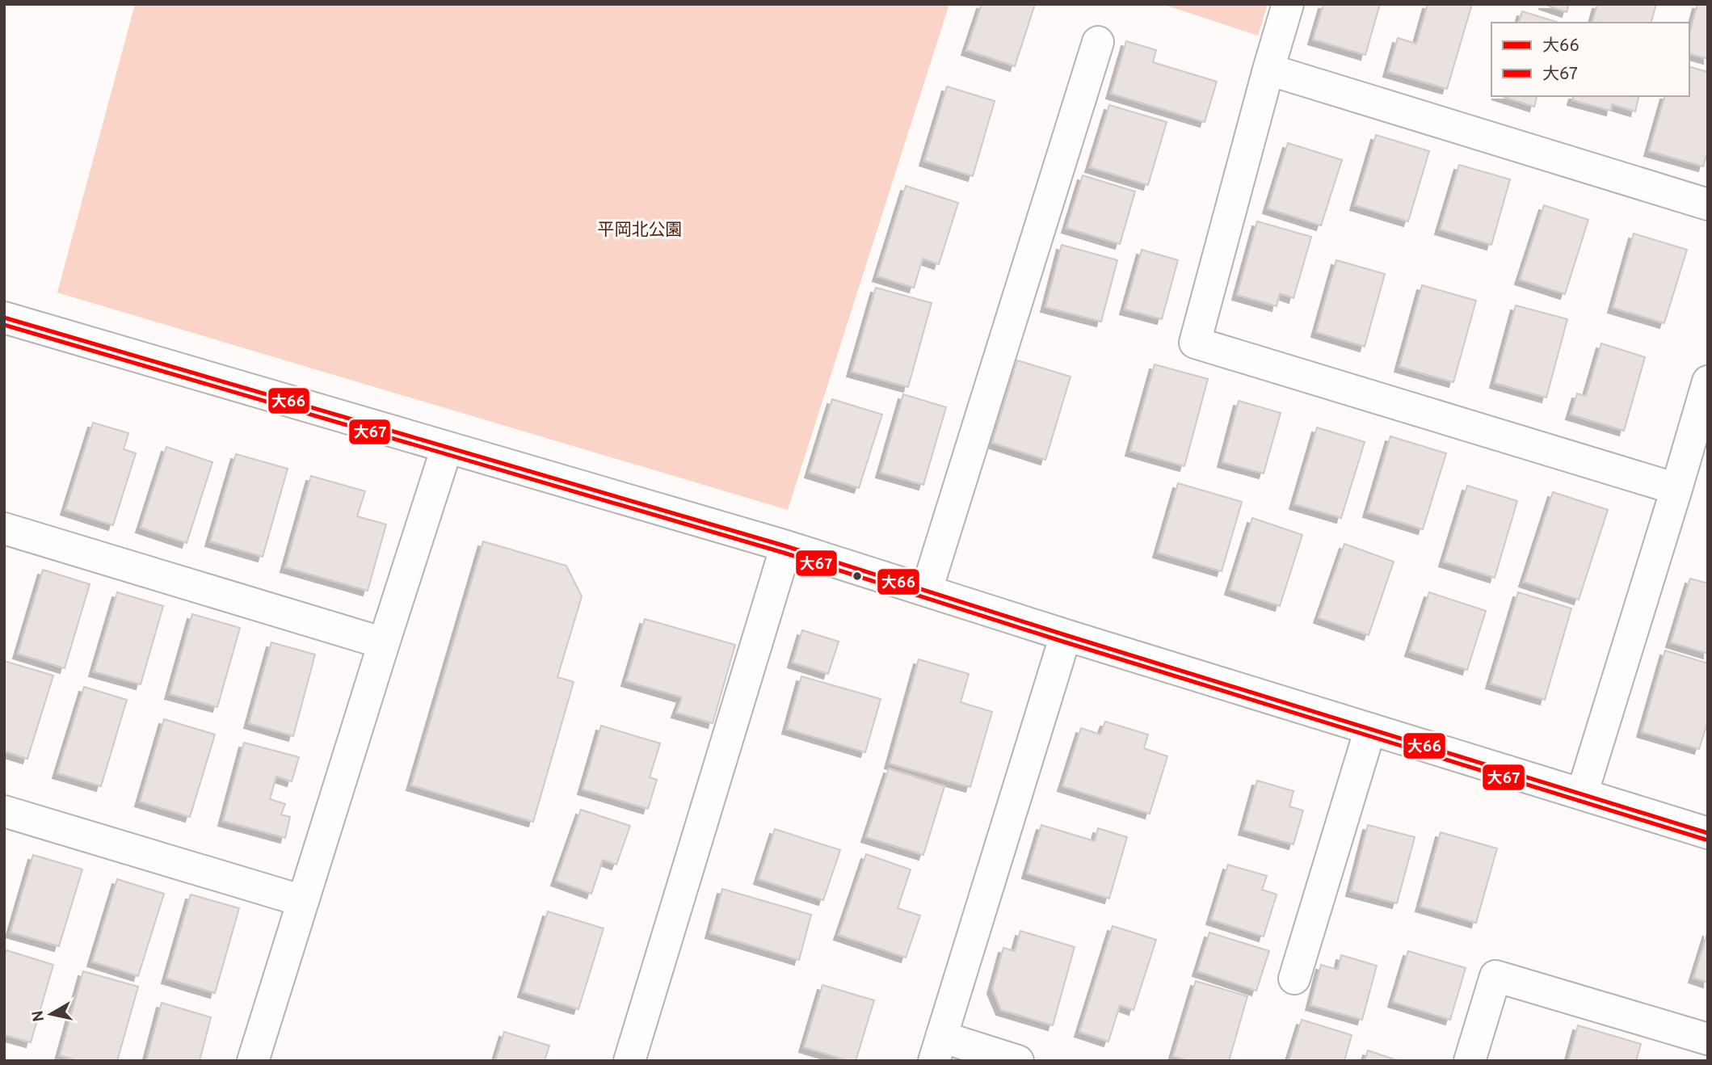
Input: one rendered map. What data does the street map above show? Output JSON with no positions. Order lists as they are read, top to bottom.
{
  "parks": ["平岡北公園"],
  "lines": ["transit line 大66", "transit line 大67"],
  "legend": ["大66", "大67"],
  "north": "left"
}
